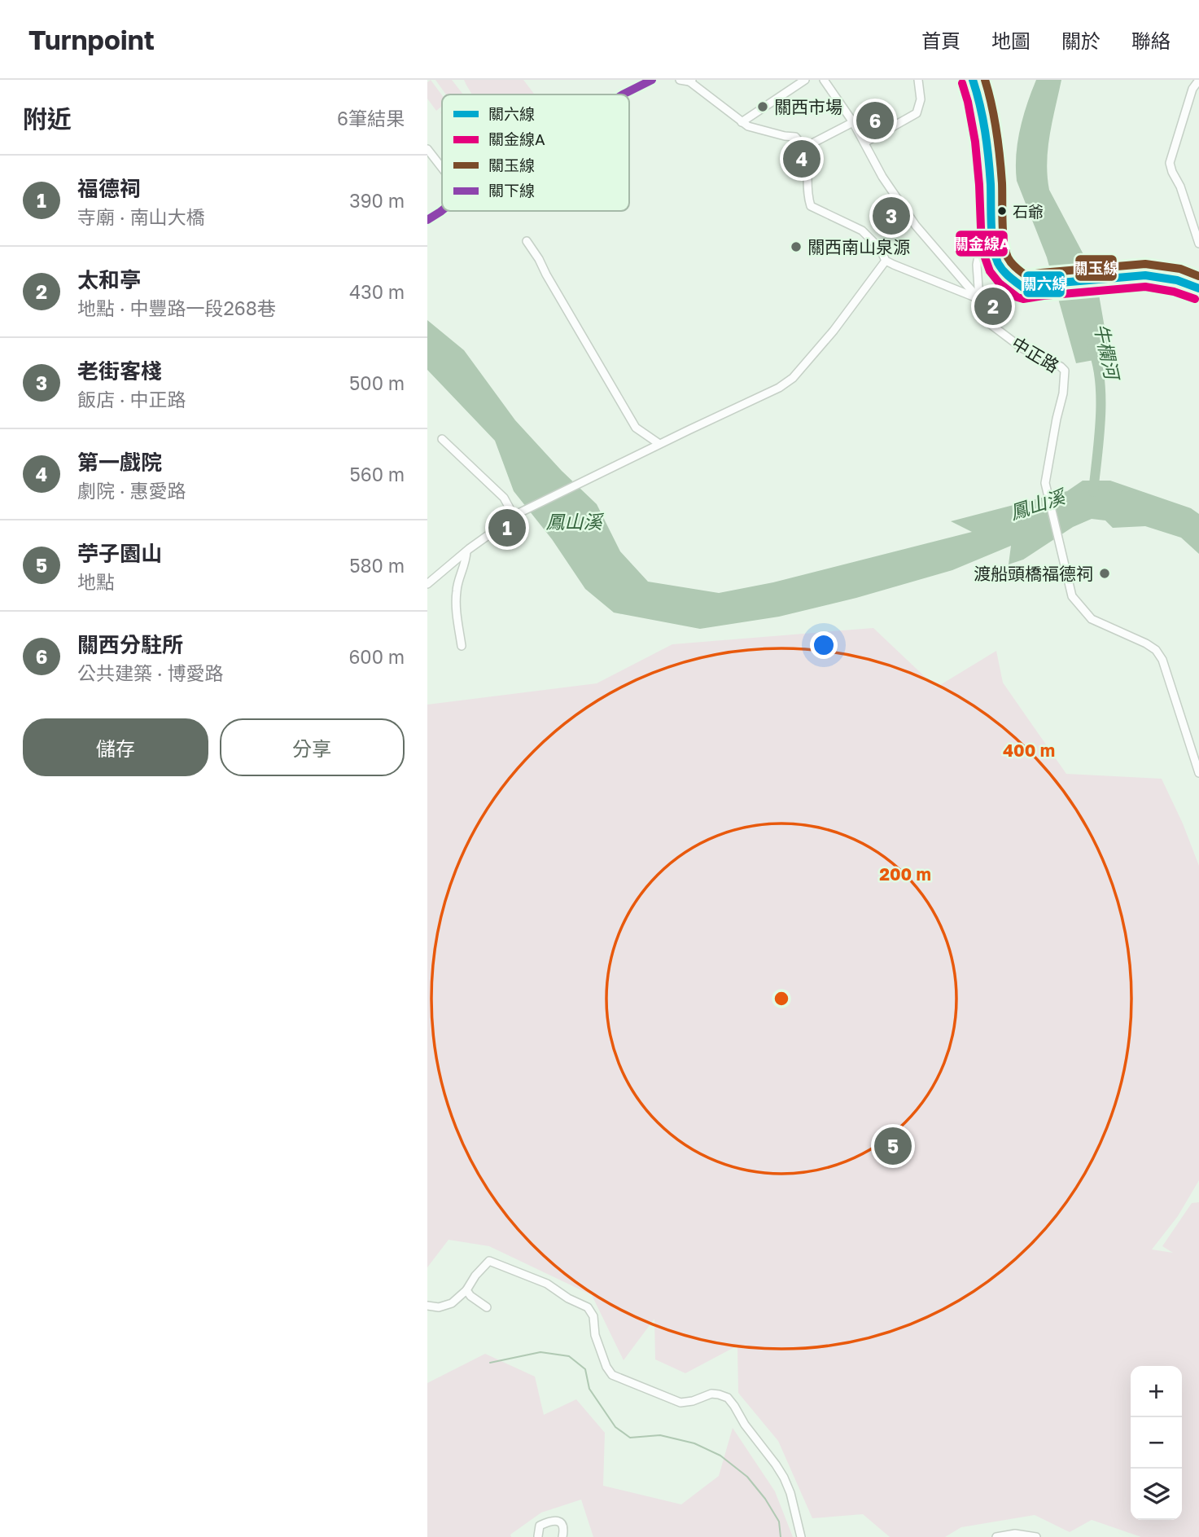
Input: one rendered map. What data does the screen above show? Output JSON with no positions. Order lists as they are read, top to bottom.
{
  "streets": {
    "street": ["中正路"]
  },
  "water": ["牛欄河", "鳳山溪"],
  "places": [
    "關西市場",
    "石爺",
    "關西南山泉源",
    "渡船頭橋福德祠"
  ],
  "lines": [
    "transit line 關六線",
    "transit line 關玉線",
    "transit line 關下線",
    "transit line 關金線A"
  ],
  "legend": [
    "關六線",
    "關金線A",
    "關玉線",
    "關下線"
  ],
  "page": {
    "header": "Turnpoint",
    "nav": [
      "首頁",
      "地圖",
      "關於",
      "聯絡"
    ],
    "heading": ["附近", "6筆結果"],
    "pins": [
      "6",
      "4",
      "3",
      "2",
      "1",
      "5"
    ],
    "list": [
      {
        "mark": "1",
        "name": "福德祠",
        "note": "寺廟 · 南山大橋",
        "value": "390 m"
      },
      {
        "mark": "2",
        "name": "太和亭",
        "note": "地點 · 中豐路一段268巷",
        "value": "430 m"
      },
      {
        "mark": "3",
        "name": "老街客棧",
        "note": "飯店 · 中正路",
        "value": "500 m"
      },
      {
        "mark": "4",
        "name": "第一戲院",
        "note": "劇院 · 惠愛路",
        "value": "560 m"
      },
      {
        "mark": "5",
        "name": "苧子園山",
        "note": "地點",
        "value": "580 m"
      },
      {
        "mark": "6",
        "name": "關西分駐所",
        "note": "公共建築 · 博愛路",
        "value": "600 m"
      }
    ],
    "buttons": ["儲存", "分享"],
    "map_buttons": ["+", "−"]
  },
  "rings": ["400 m", "200 m"]
}
